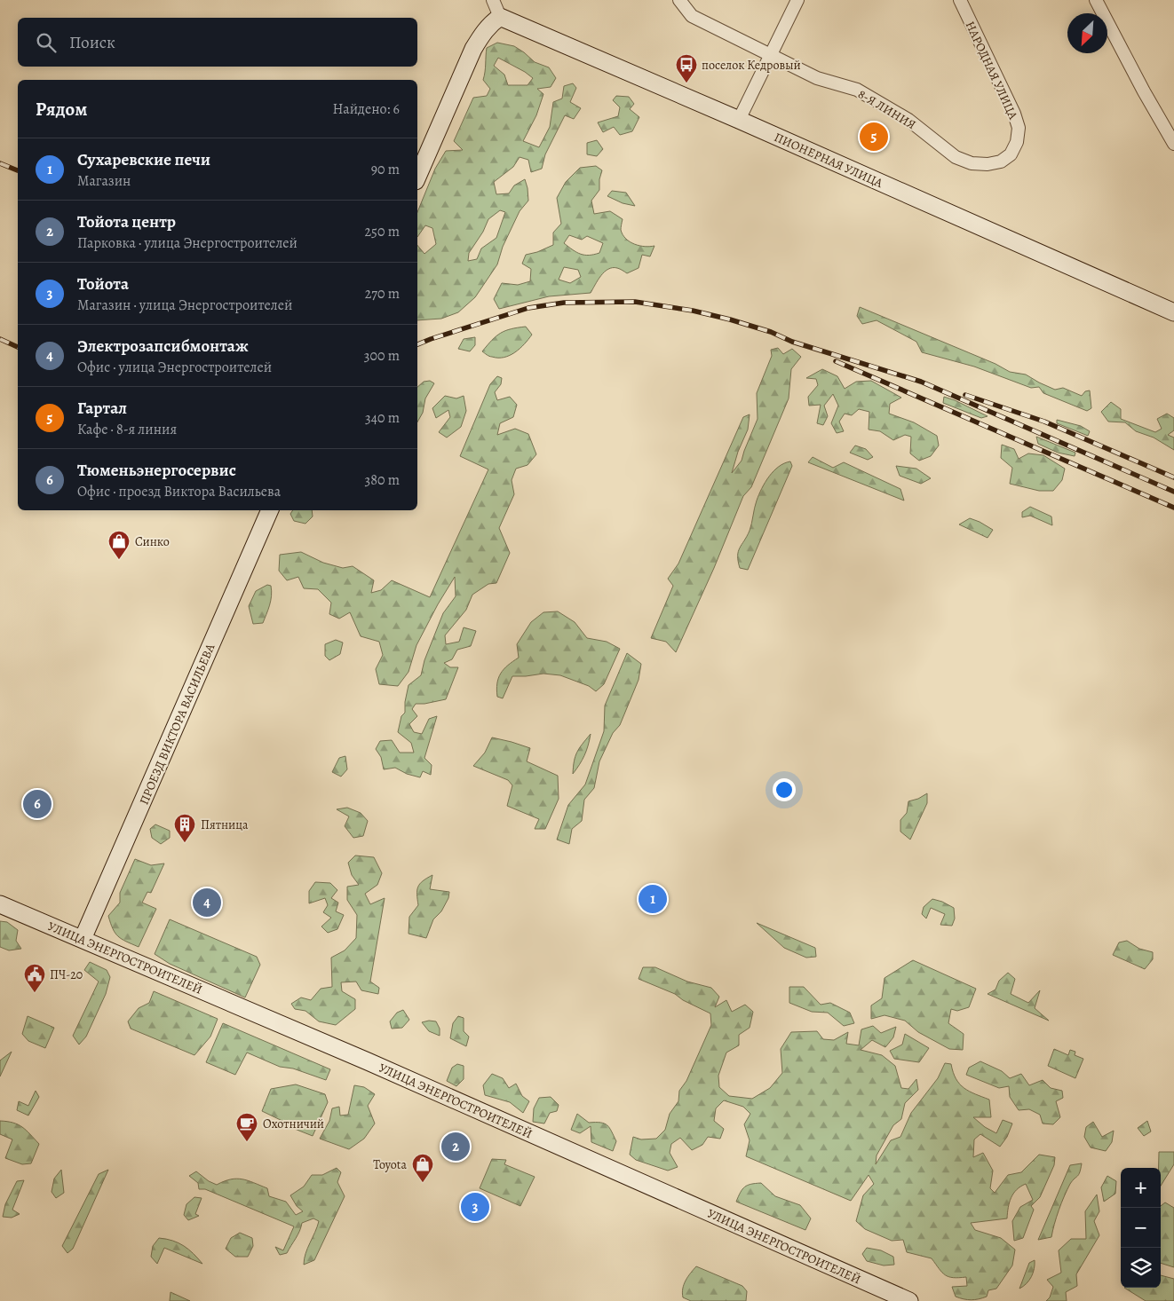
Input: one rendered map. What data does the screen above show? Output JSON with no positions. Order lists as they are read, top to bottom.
{
  "streets": {
    "street": [
      "НАРОДНАЯ УЛИЦА",
      "8-Я ЛИНИЯ",
      "ПИОНЕРНАЯ УЛИЦА",
      "ПРОЕЗД ВИКТОРА ВАСИЛЬЕВА",
      "УЛИЦА ЭНЕРГОСТРОИТЕЛЕЙ"
    ]
  },
  "crossings": [
    ["НАРОДНАЯ УЛИЦА", "8-Я ЛИНИЯ"],
    ["ПРОЕЗД ВИКТОРА ВАСИЛЬЕВА", "УЛИЦА ЭНЕРГОСТРОИТЕЛЕЙ"]
  ],
  "places": {
    "bus stop": ["поселок Кедровый"],
    "shop": ["Синко", "Toyota"],
    "building": ["Пятница"],
    "public building": ["ПЧ-20"],
    "cafe": ["Охотничий"]
  },
  "north": "bottom left",
  "page": {
    "search": "Поиск",
    "heading": ["Рядом", "Найдено: 6"],
    "pins": [
      "5",
      "6",
      "1",
      "4",
      "2",
      "3"
    ],
    "list": [
      {
        "mark": "1",
        "name": "Сухаревские печи",
        "note": "Магазин",
        "value": "90 m"
      },
      {
        "mark": "2",
        "name": "Тойота центр",
        "note": "Парковка · улица Энергостроителей",
        "value": "250 m"
      },
      {
        "mark": "3",
        "name": "Тойота",
        "note": "Магазин · улица Энергостроителей",
        "value": "270 m"
      },
      {
        "mark": "4",
        "name": "Электрозапсибмонтаж",
        "note": "Офис · улица Энергостроителей",
        "value": "300 m"
      },
      {
        "mark": "5",
        "name": "Гартал",
        "note": "Кафе · 8-я линия",
        "value": "340 m"
      },
      {
        "mark": "6",
        "name": "Тюменьэнергосервис",
        "note": "Офис · проезд Виктора Васильева",
        "value": "380 m"
      }
    ],
    "map_buttons": ["+", "−"]
  }
}
